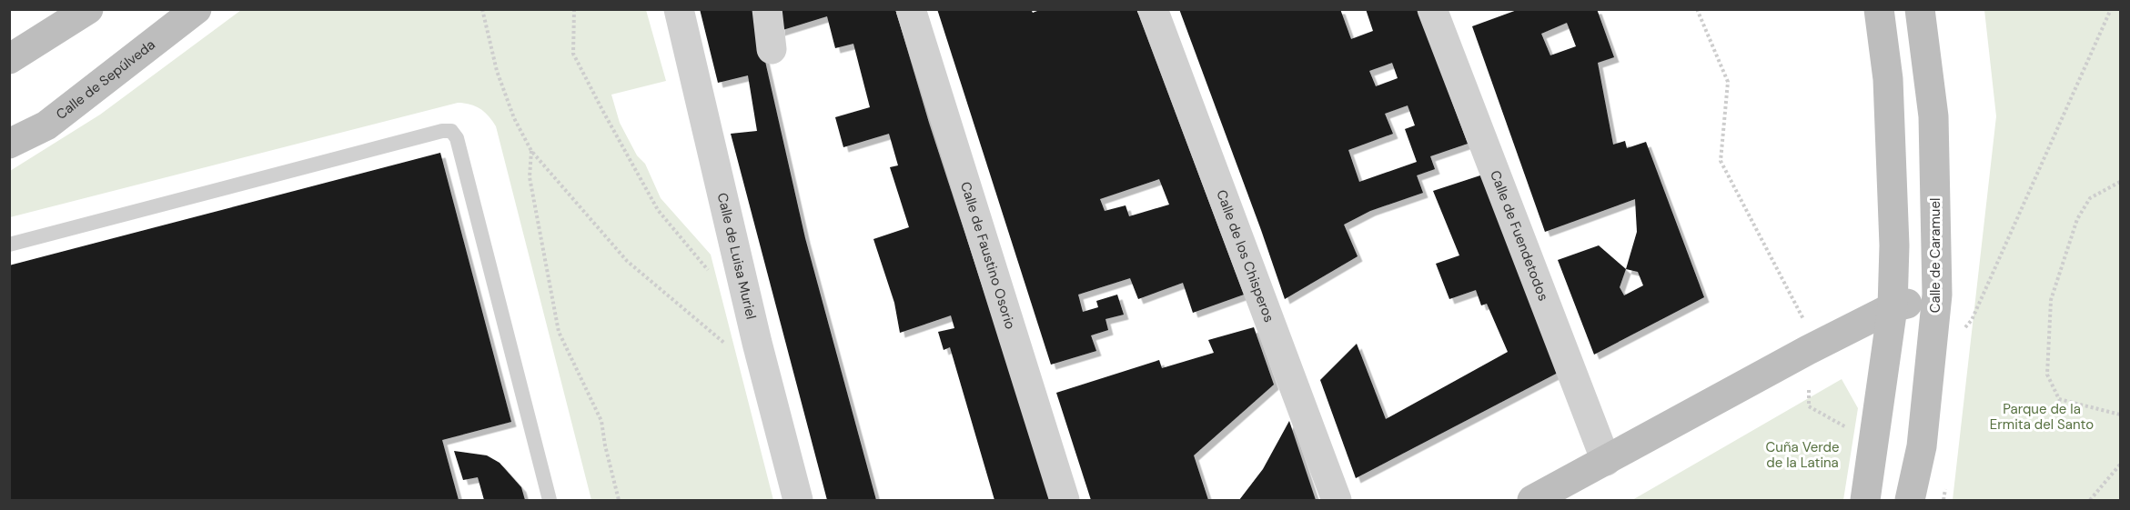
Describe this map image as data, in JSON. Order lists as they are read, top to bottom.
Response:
{
  "streets": {
    "street": [
      "Calle de Sepúlveda",
      "Calle de Fuendetodos",
      "Calle de Faustino Osorio",
      "Calle de los Chisperos",
      "Calle de Luisa Muriel",
      "Calle de Caramuel"
    ]
  },
  "parks": ["Parque de la Ermita del Santo", "Cuña Verde de la Latina"]
}
